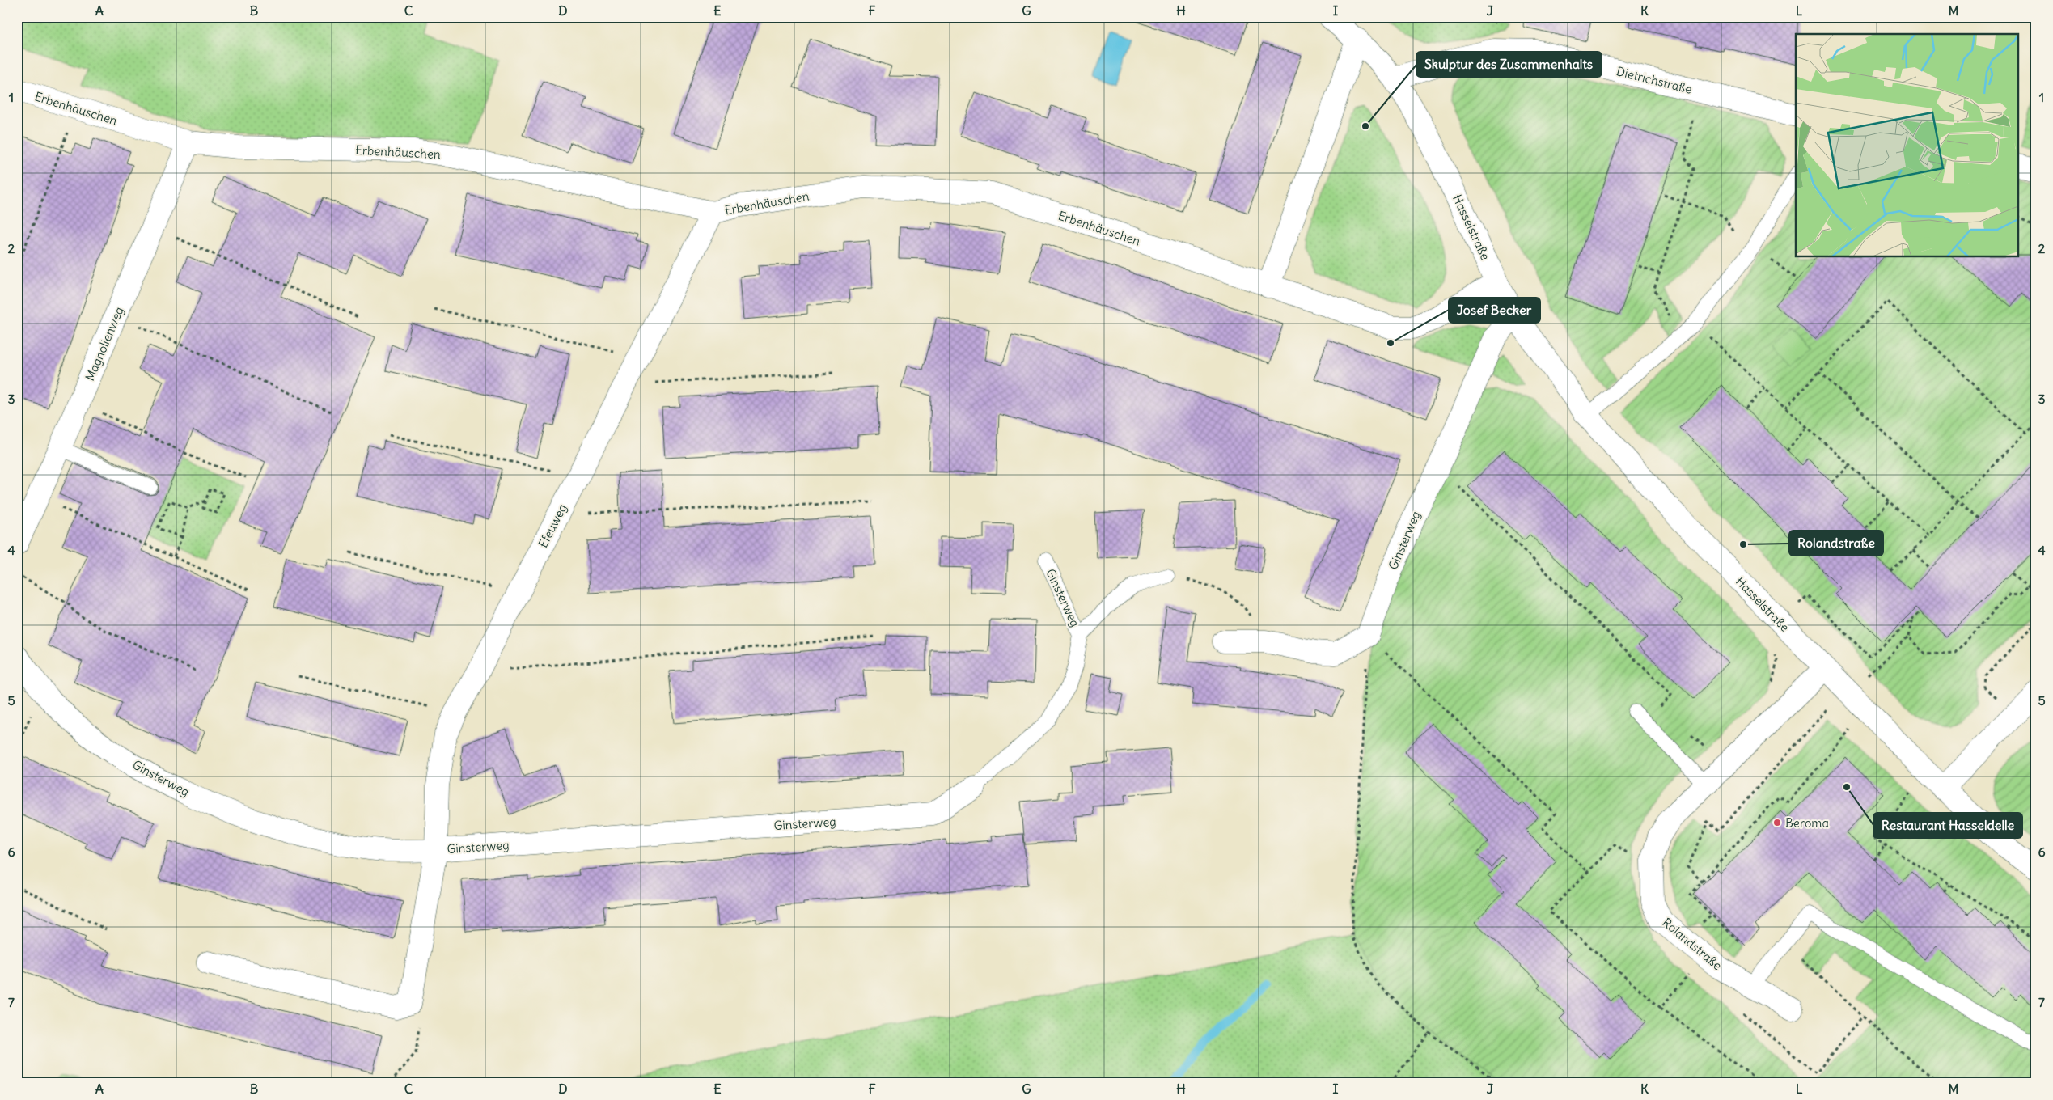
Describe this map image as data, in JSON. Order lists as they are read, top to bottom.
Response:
{
  "streets": {
    "street": [
      "Dietrichstraße",
      "Erbenhäuschen",
      "Hasselstraße",
      "Magnolienweg",
      "Efeuweg",
      "Ginsterweg",
      "Rolandstraße"
    ]
  },
  "crossings": [
    ["Dietrichstraße", "Hasselstraße"],
    ["Erbenhäuschen", "Hasselstraße"],
    ["Erbenhäuschen", "Magnolienweg"],
    ["Erbenhäuschen", "Efeuweg"],
    ["Hasselstraße", "Ginsterweg"],
    ["Hasselstraße", "Rolandstraße"],
    ["Efeuweg", "Ginsterweg"]
  ],
  "places": [
    "Skulptur des Zusammenhalts",
    "Josef Becker",
    "Rolandstraße",
    "Restaurant Hasseldelle",
    "Beroma"
  ],
  "grid": {
    "columns": [
      "A",
      "B",
      "C",
      "D",
      "E",
      "F",
      "G",
      "H",
      "I",
      "J",
      "K",
      "L",
      "M"
    ],
    "rows": [
      "1",
      "2",
      "3",
      "4",
      "5",
      "6",
      "7"
    ]
  }
}
